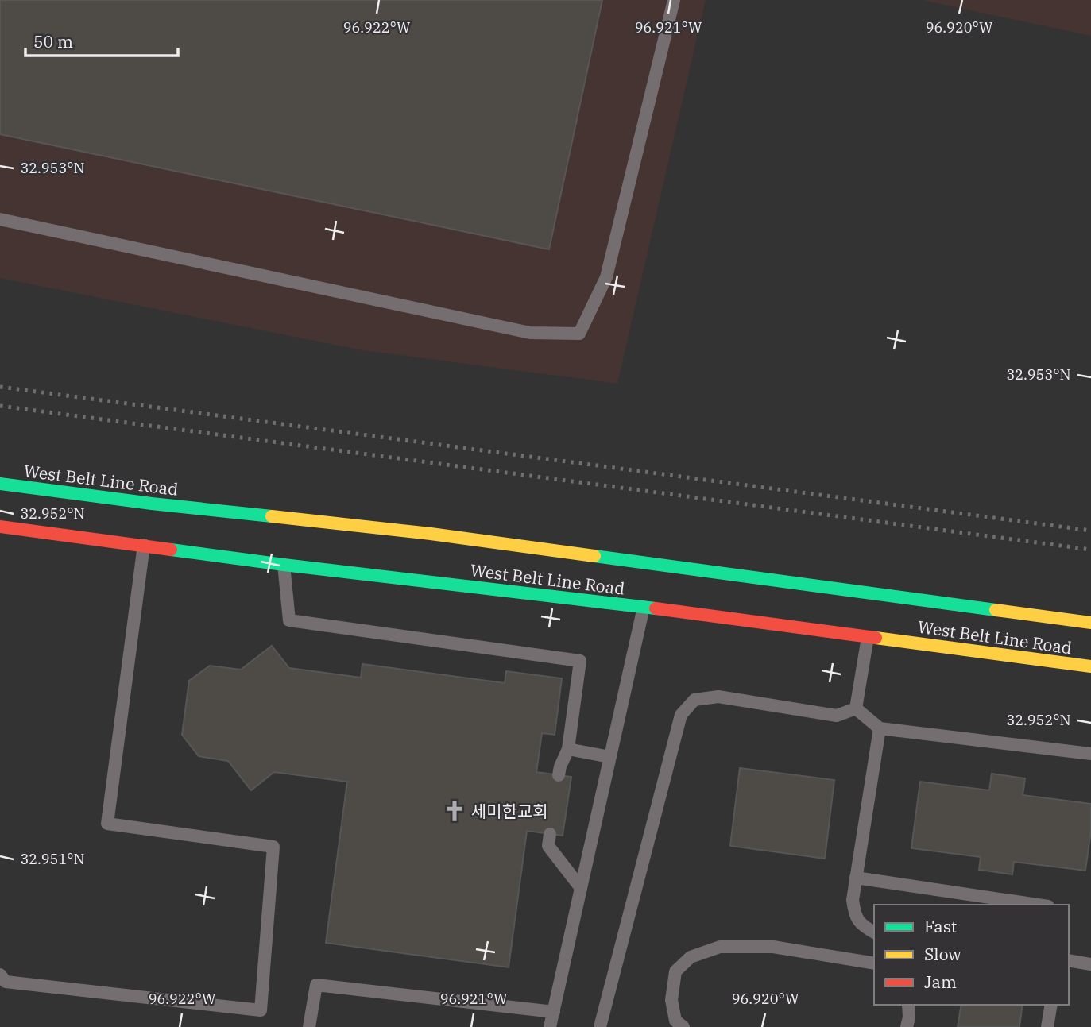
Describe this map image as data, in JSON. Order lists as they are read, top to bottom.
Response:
{
  "streets": {
    "main road": ["West Belt Line Road"]
  },
  "places": {
    "church": ["세미한교회"]
  },
  "legend": ["Fast", "Slow", "Jam"],
  "scale_bar": "50 m",
  "coordinates": [
    "96.922°W",
    "96.921°W",
    "96.920°W",
    "32.953°N",
    "32.952°N",
    "32.951°N"
  ]
}
